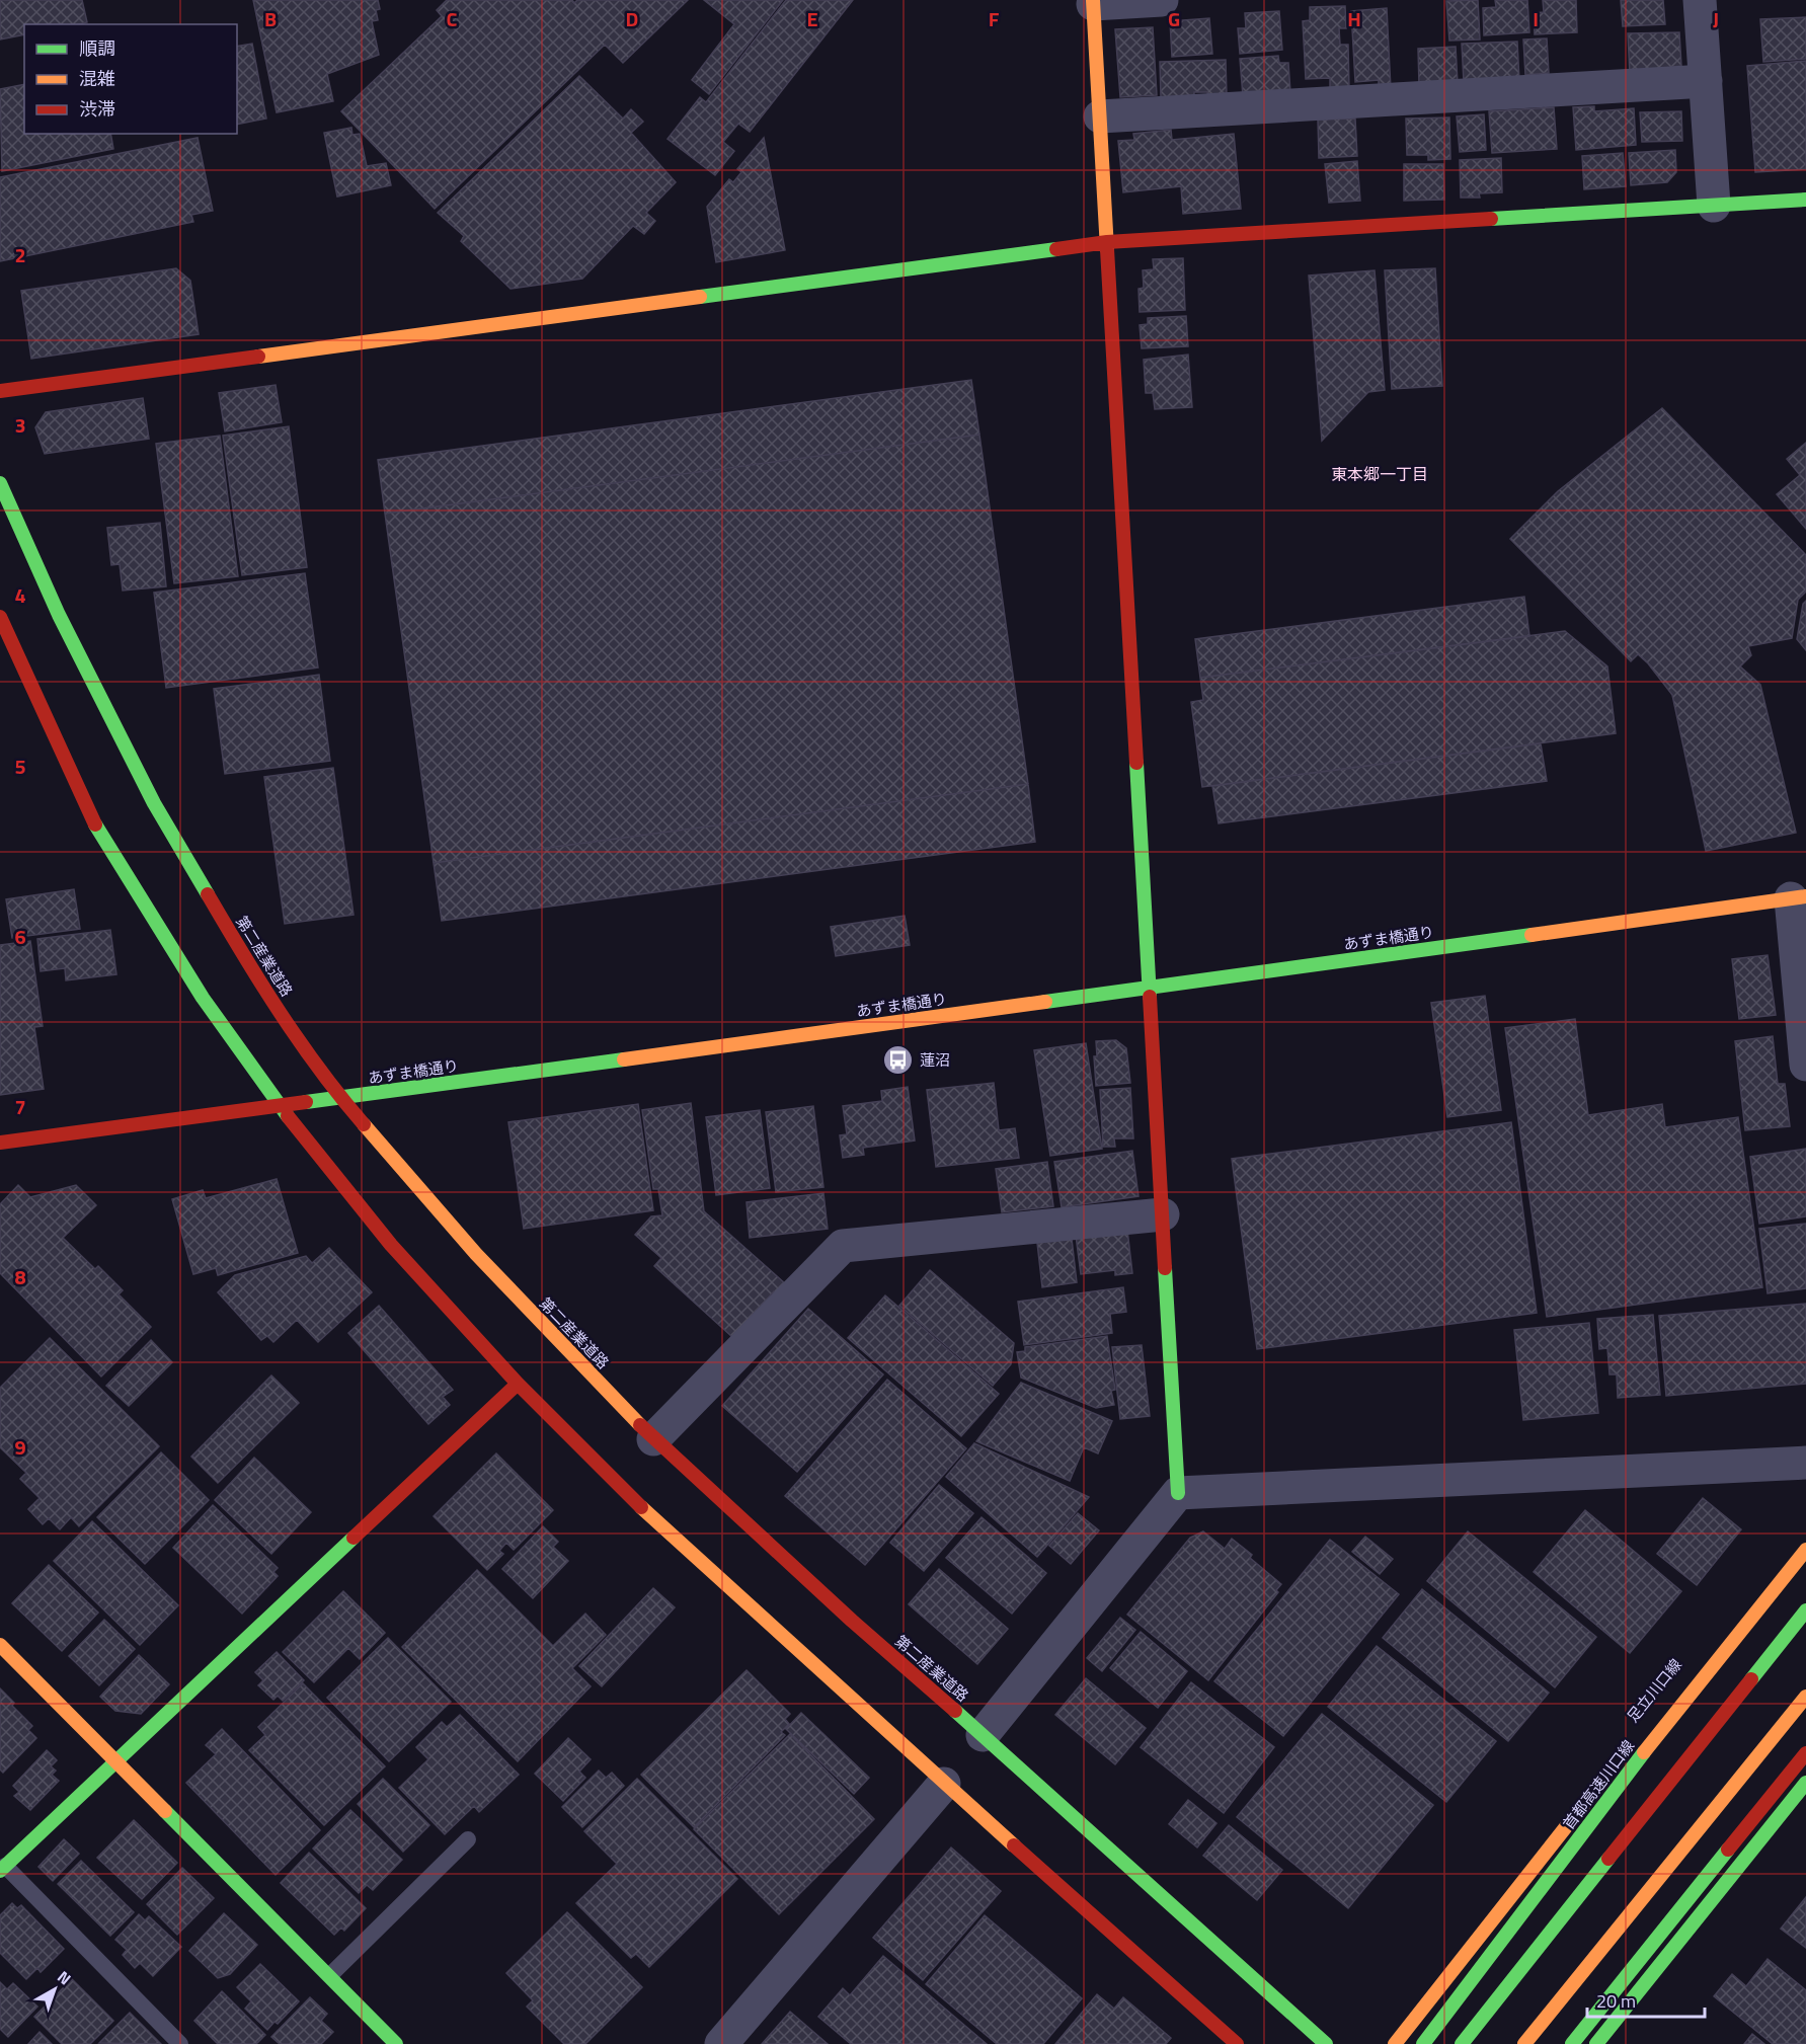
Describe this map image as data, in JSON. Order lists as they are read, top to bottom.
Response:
{
  "streets": {
    "main road": [
      "あずま橋通り",
      "第二産業道路",
      "足立川口線",
      "首都高速川口線"
    ]
  },
  "crossings": [
    ["あずま橋通り", "第二産業道路"]
  ],
  "districts": ["東本郷一丁目"],
  "places": {
    "bus stop": ["蓮沼"]
  },
  "legend": ["順調", "混雑", "渋滞"],
  "scale_bar": "20 m",
  "north": "top right",
  "grid": {
    "columns": [
      "B",
      "C",
      "D",
      "E",
      "F",
      "G",
      "H",
      "I",
      "J"
    ],
    "rows": [
      "2",
      "3",
      "4",
      "5",
      "6",
      "7",
      "8",
      "9"
    ]
  }
}
